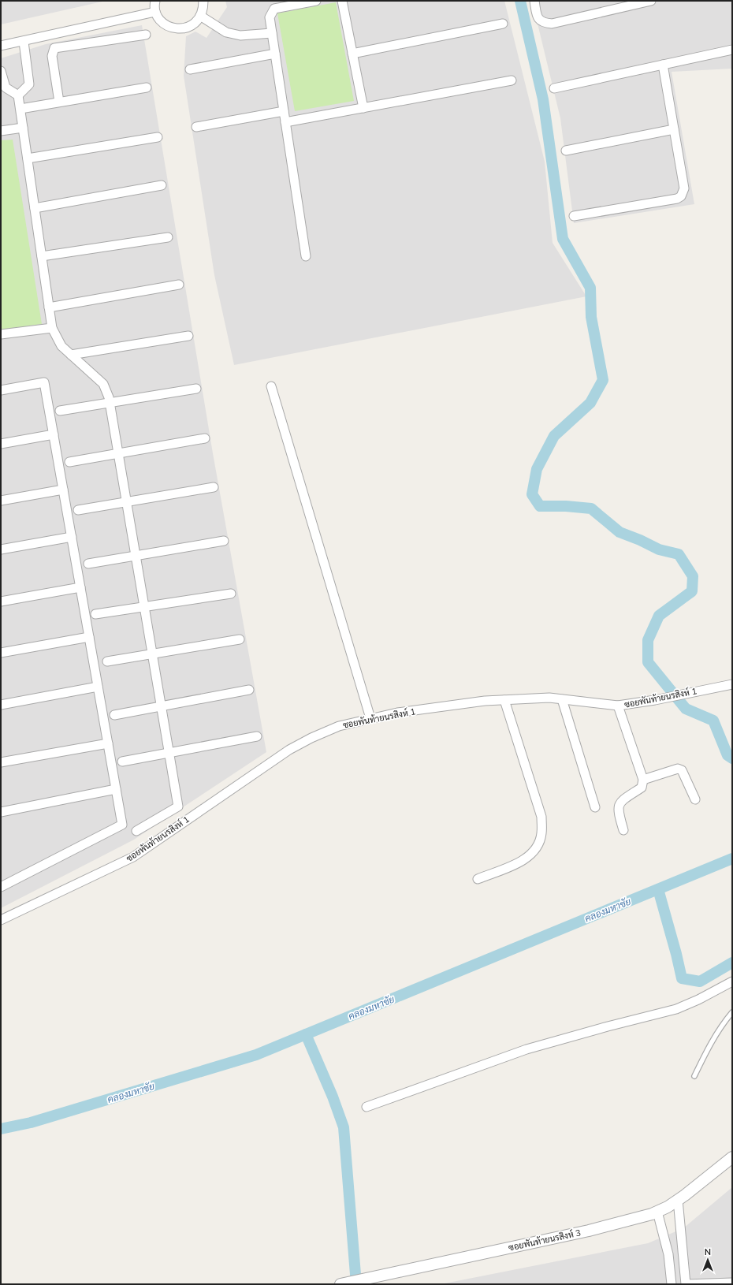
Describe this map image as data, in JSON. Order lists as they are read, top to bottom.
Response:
{
  "streets": {
    "street": ["ซอยพันท้ายนรสิงห์ 1", "ซอยพันท้ายนรสิงห์ 3"]
  },
  "water": ["คลองมหาชัย"],
  "north": "top"
}
